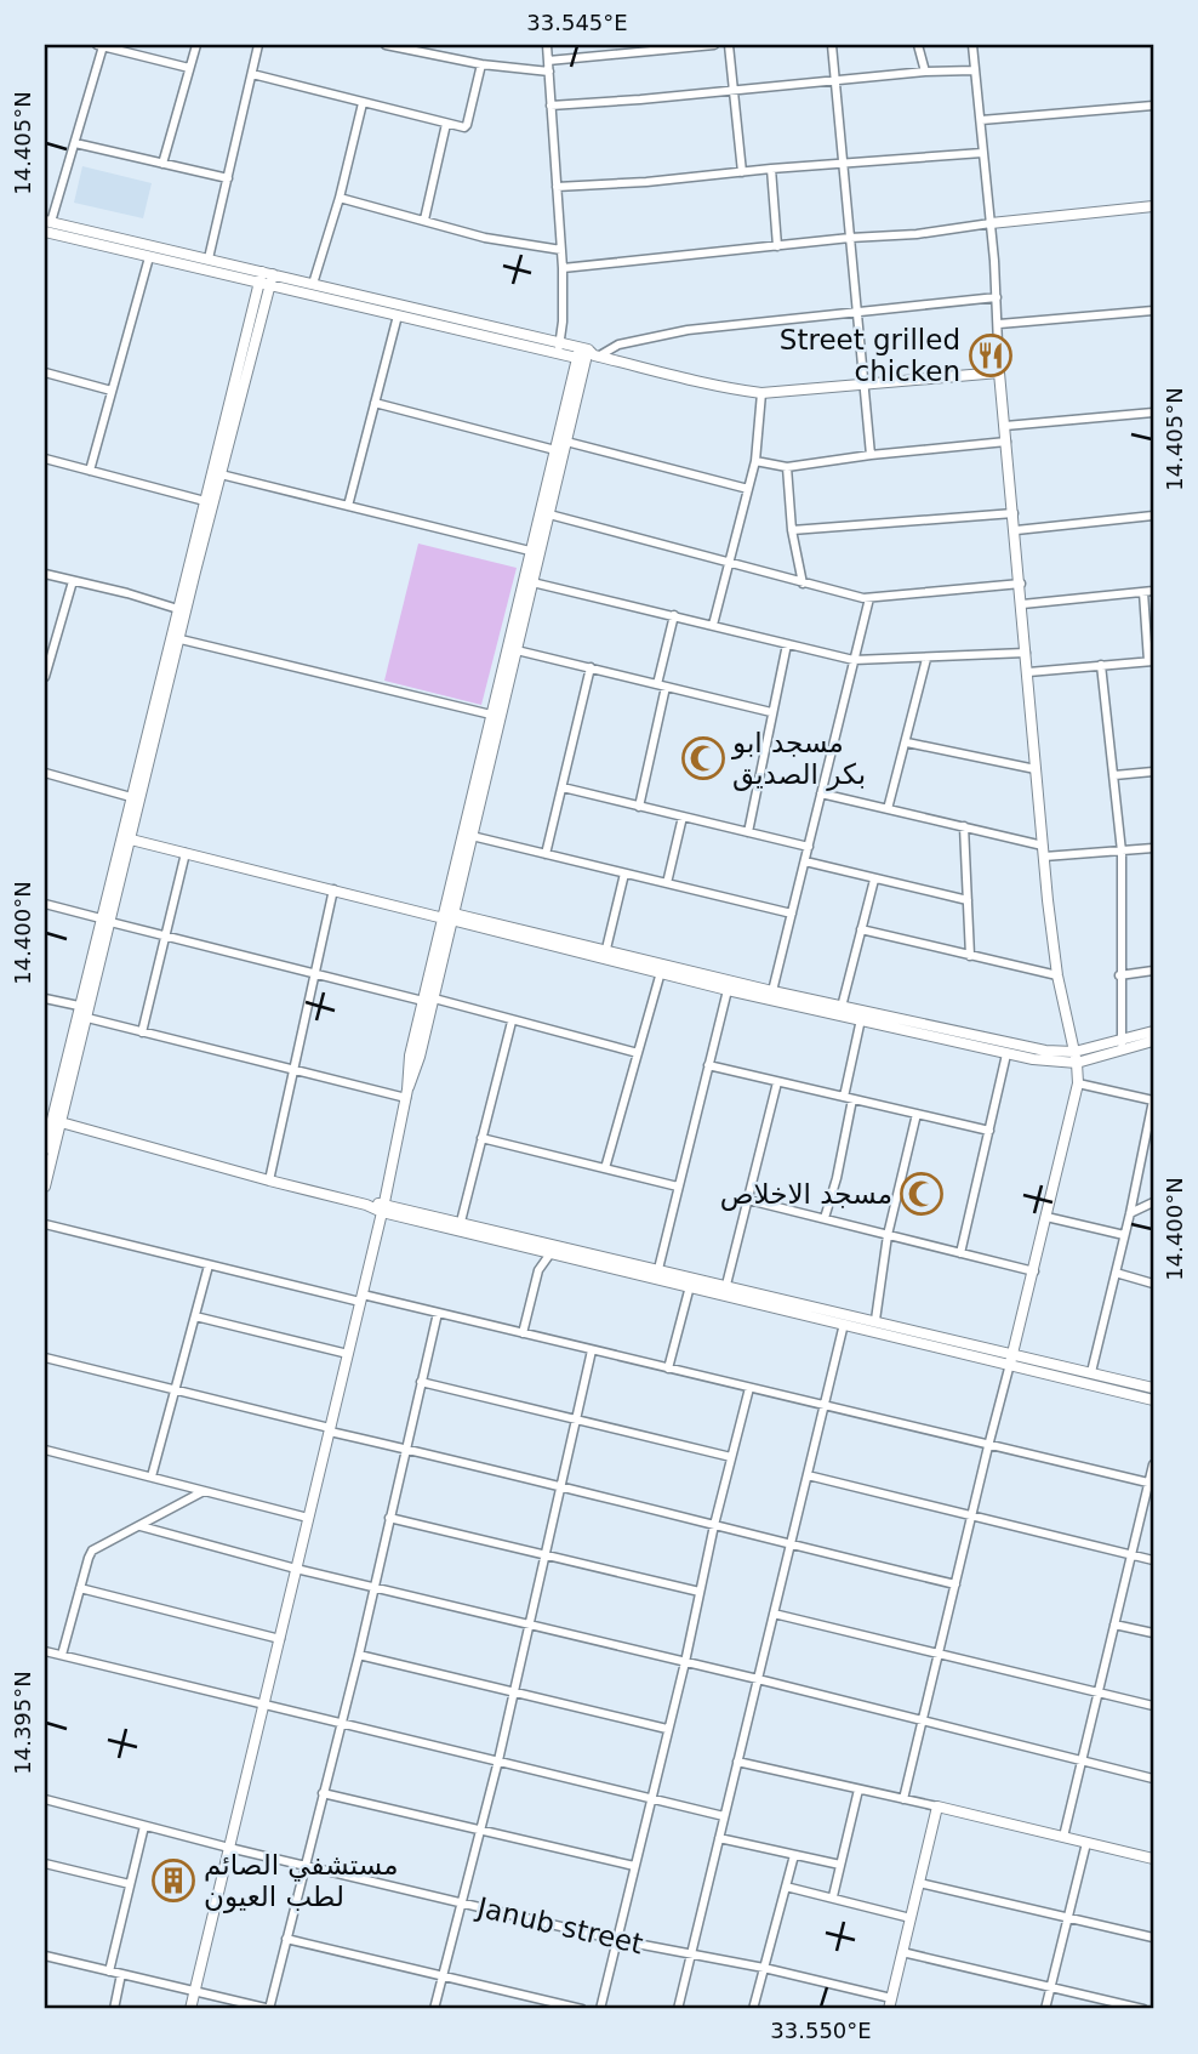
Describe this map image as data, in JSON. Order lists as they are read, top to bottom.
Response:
{
  "streets": {
    "street": ["Janub street"]
  },
  "places": {
    "restaurant": ["Street grilled chicken"],
    "mosque": ["مسجد ابو بكر الصديق", "مسجد الاخلاص"],
    "building": ["مستشفي الصائم لطب العيون"]
  },
  "coordinates": [
    "33.545°E",
    "14.405°N",
    "14.400°N",
    "14.395°N",
    "33.550°E"
  ]
}
